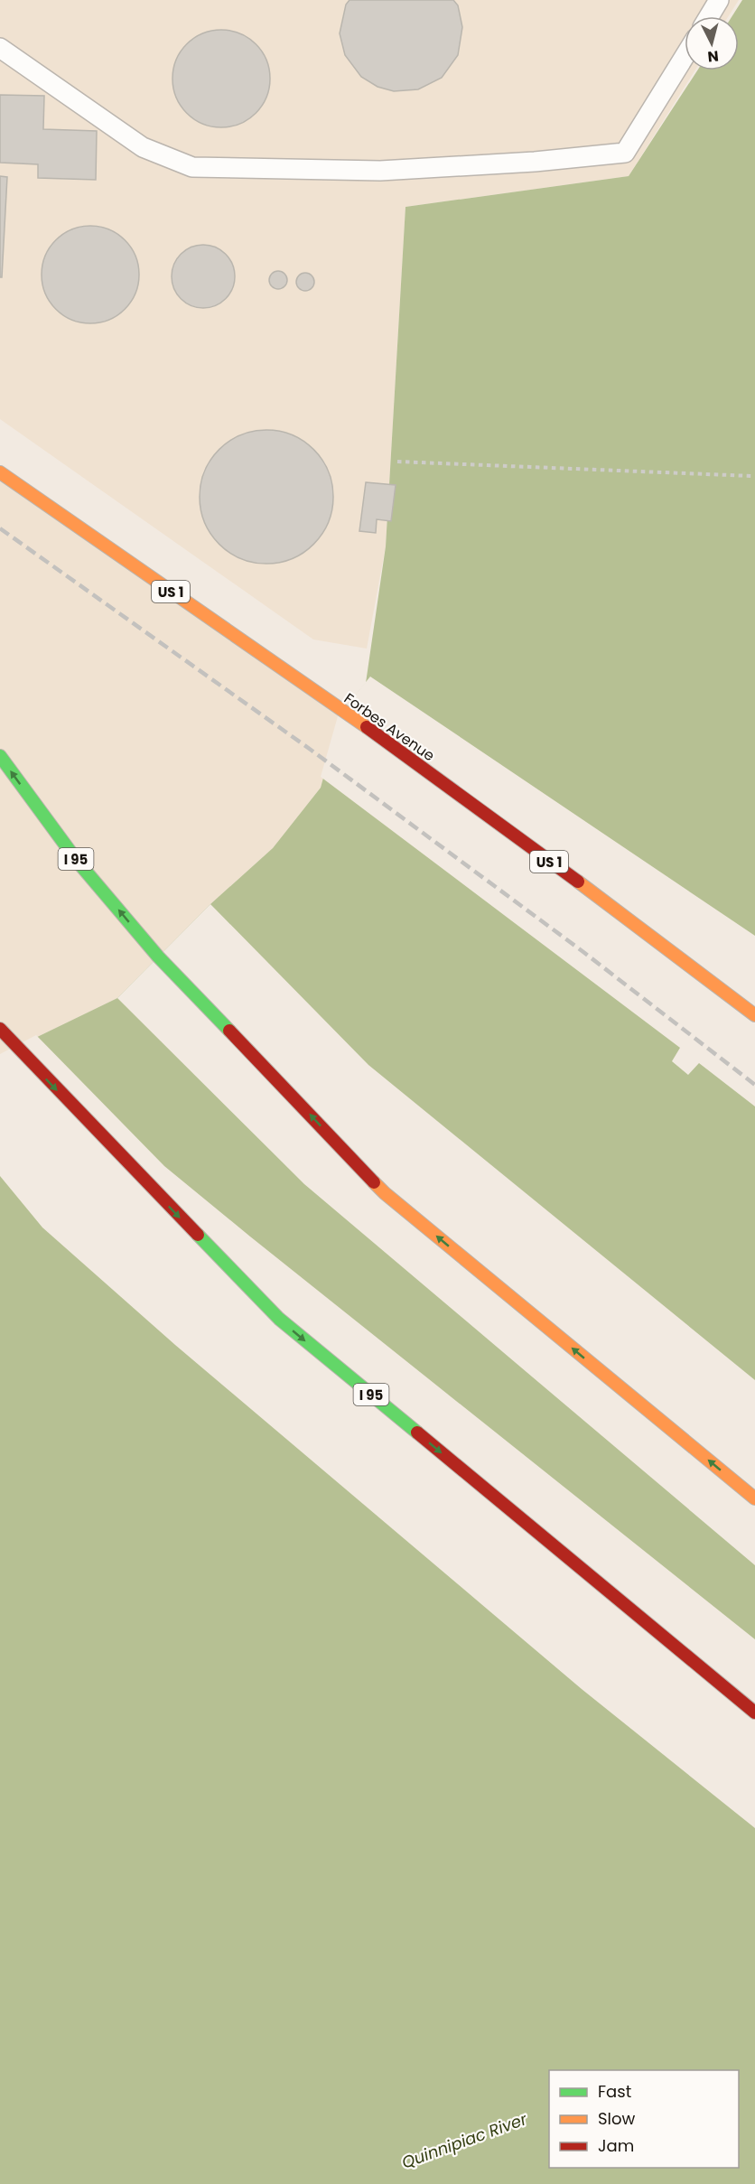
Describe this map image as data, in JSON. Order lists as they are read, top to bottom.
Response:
{
  "streets": {
    "main road": ["US 1", "Forbes Avenue", "I 95"]
  },
  "water": ["Quinnipiac River"],
  "legend": ["Fast", "Slow", "Jam"],
  "north": "bottom"
}
